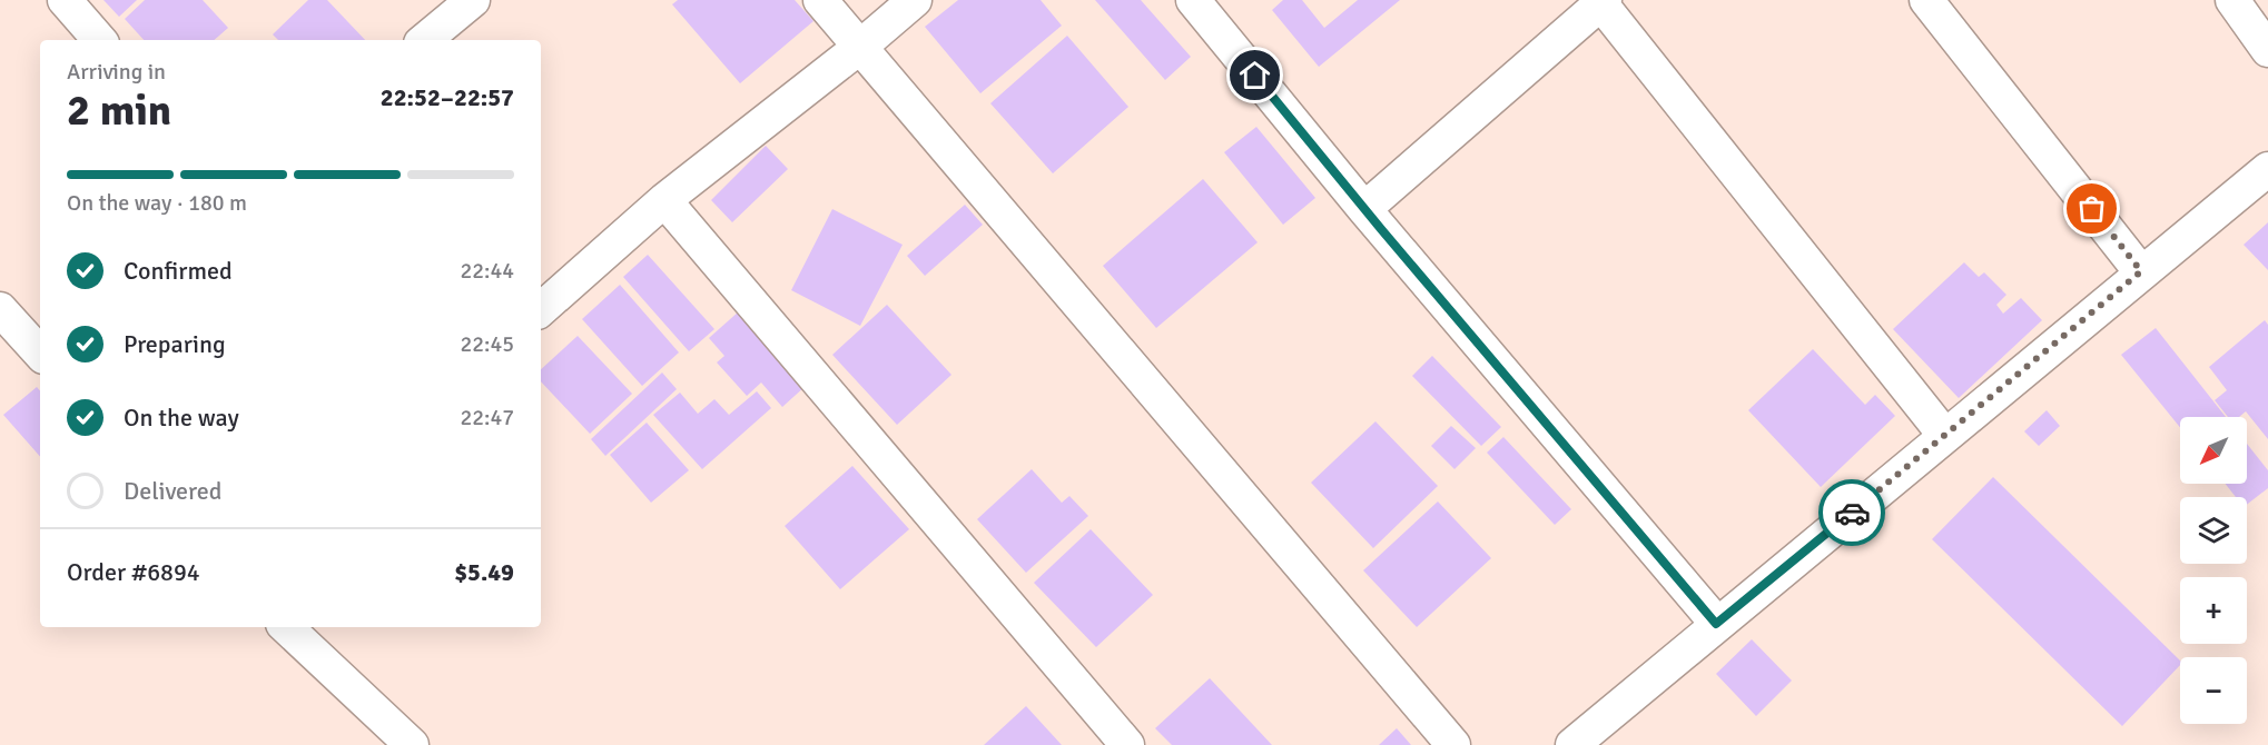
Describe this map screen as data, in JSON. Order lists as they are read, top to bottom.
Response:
{
  "north": "bottom left",
  "page": {
    "heading": ["2 min", "Arriving in", "22:52–22:57"],
    "panel": ["Order #6894", "$5.49"],
    "bar": "On the way · 180 m",
    "list": [
      ["Confirmed", "22:44"],
      ["Preparing", "22:45"],
      ["On the way", "22:47"],
      "Delivered"
    ],
    "map_buttons": ["+", "−"]
  }
}
